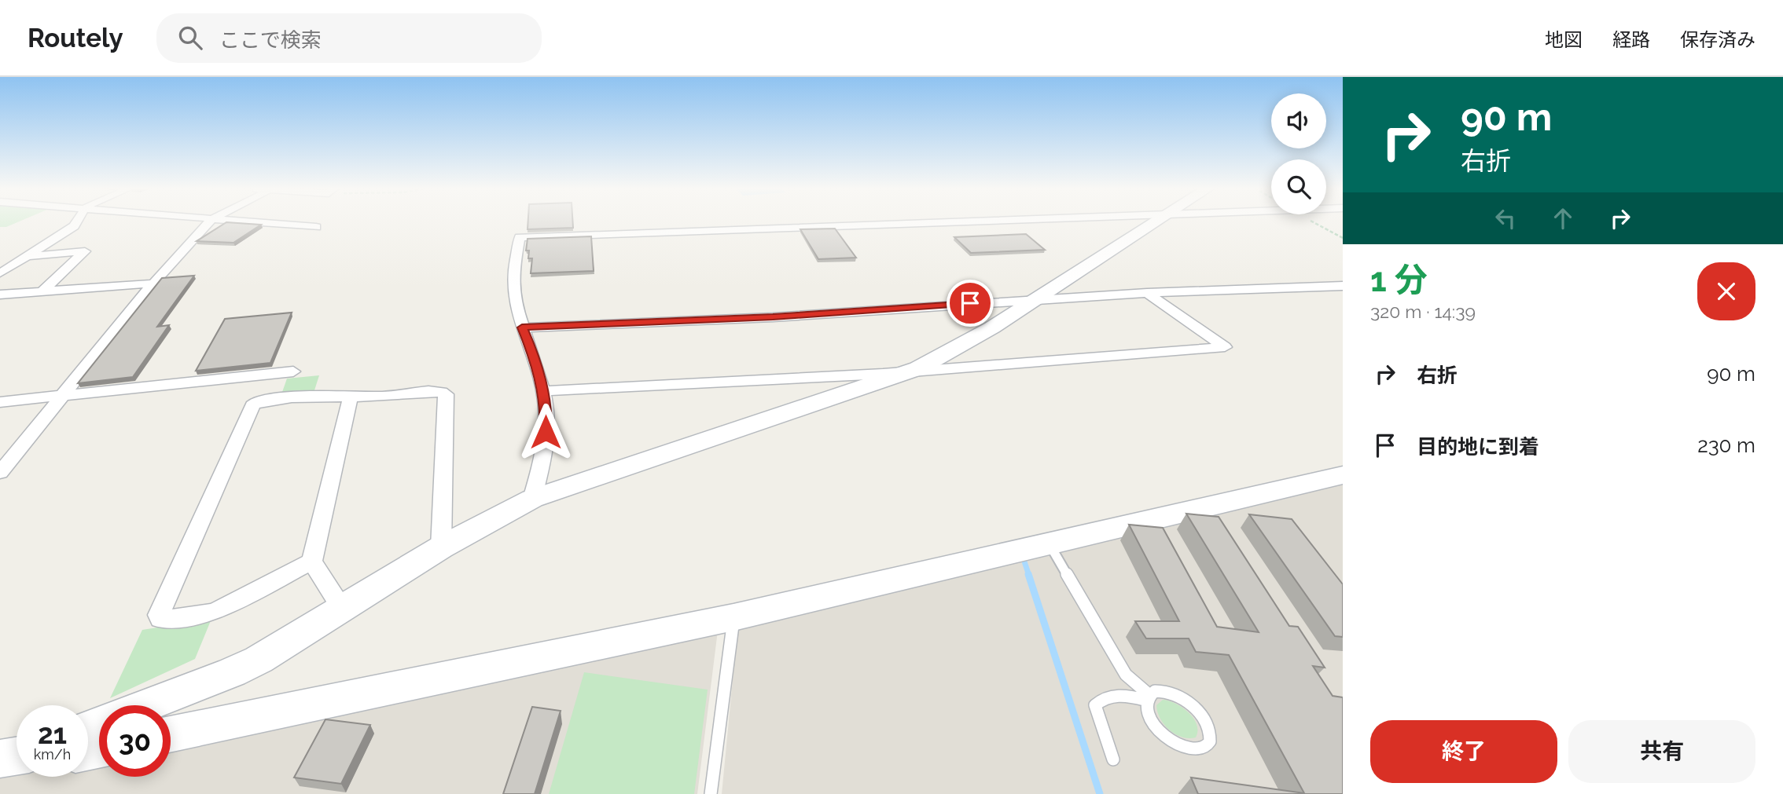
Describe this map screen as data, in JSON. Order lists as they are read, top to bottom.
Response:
{
  "page": {
    "header": "Routely",
    "search": "ここで検索",
    "nav": ["地図", "経路", "保存済み"],
    "turn": ["90 m", "右折"],
    "heading": ["1 分", "320 m · 14:39"],
    "list": [
      {
        "name": "右折",
        "value": "90 m"
      },
      {
        "name": "目的地に到着",
        "value": "230 m"
      }
    ],
    "speed": "21 km/h",
    "limit": "30",
    "buttons": ["終了", "共有"]
  }
}
